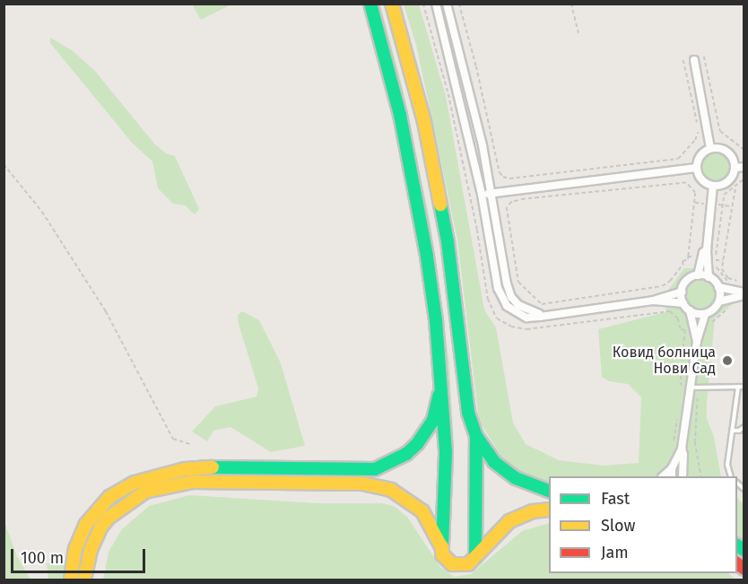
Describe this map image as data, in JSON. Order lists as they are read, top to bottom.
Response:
{
  "places": ["Ковид болница Нови Сад"],
  "legend": ["Fast", "Slow", "Jam"],
  "scale_bar": "100 m"
}
